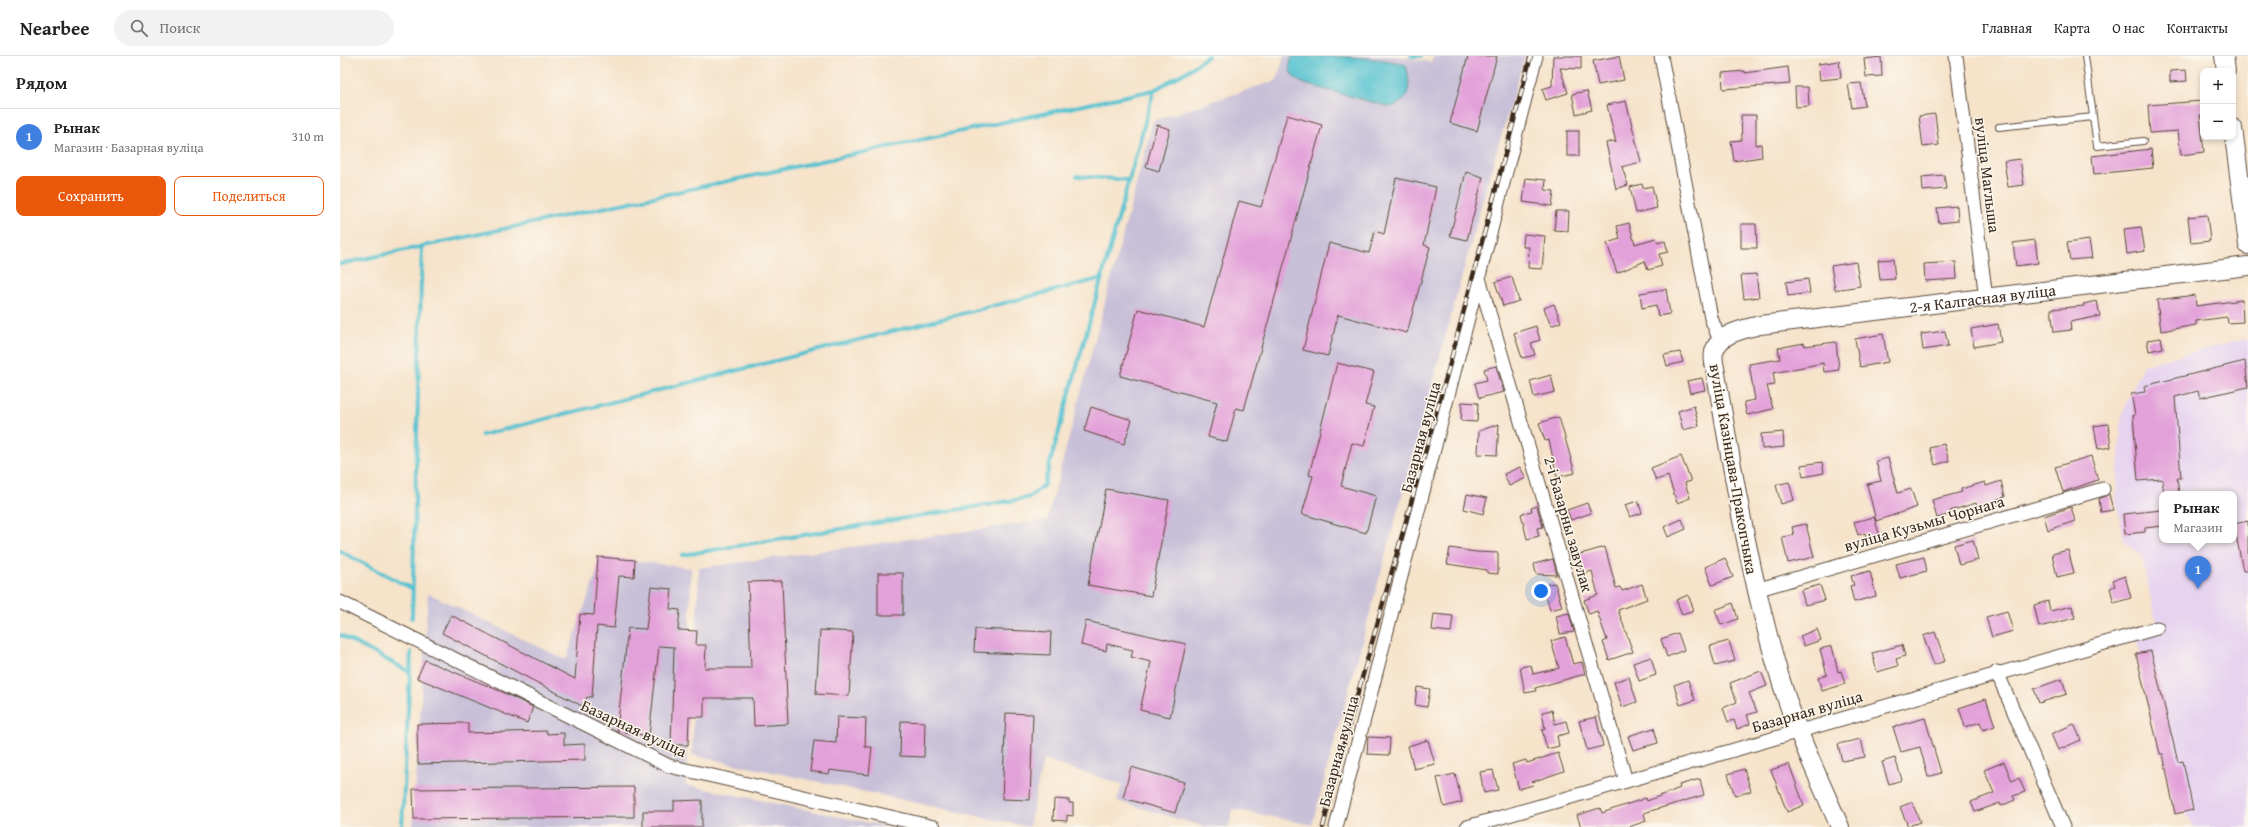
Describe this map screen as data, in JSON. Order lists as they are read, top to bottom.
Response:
{
  "streets": {
    "street": [
      "вуліца Маглыша",
      "2-я Калгасная вуліца",
      "Базарная вуліца",
      "вуліца Казінцава-Пракопчыка",
      "вуліца Кузьмы Чорнага",
      "2-і Базарны завулак"
    ]
  },
  "crossings": [
    ["вуліца Маглыша", "2-я Калгасная вуліца"],
    ["2-я Калгасная вуліца", "вуліца Казінцава-Пракопчыка"],
    ["Базарная вуліца", "вуліца Казінцава-Пракопчыка"],
    ["Базарная вуліца", "2-і Базарны завулак"],
    ["вуліца Казінцава-Пракопчыка", "вуліца Кузьмы Чорнага"]
  ],
  "page": {
    "header": "Nearbee",
    "search": "Поиск",
    "nav": [
      "Главная",
      "Карта",
      "О нас",
      "Контакты"
    ],
    "heading": "Рядом",
    "map_buttons": ["+", "−"],
    "list": [
      {
        "mark": "1",
        "name": "Рынак",
        "note": "Магазин · Базарная вуліца",
        "value": "310 m"
      }
    ],
    "buttons": ["Сохранить", "Поделиться"],
    "popup": ["Рынак", "Магазин"],
    "pins": "1"
  }
}
